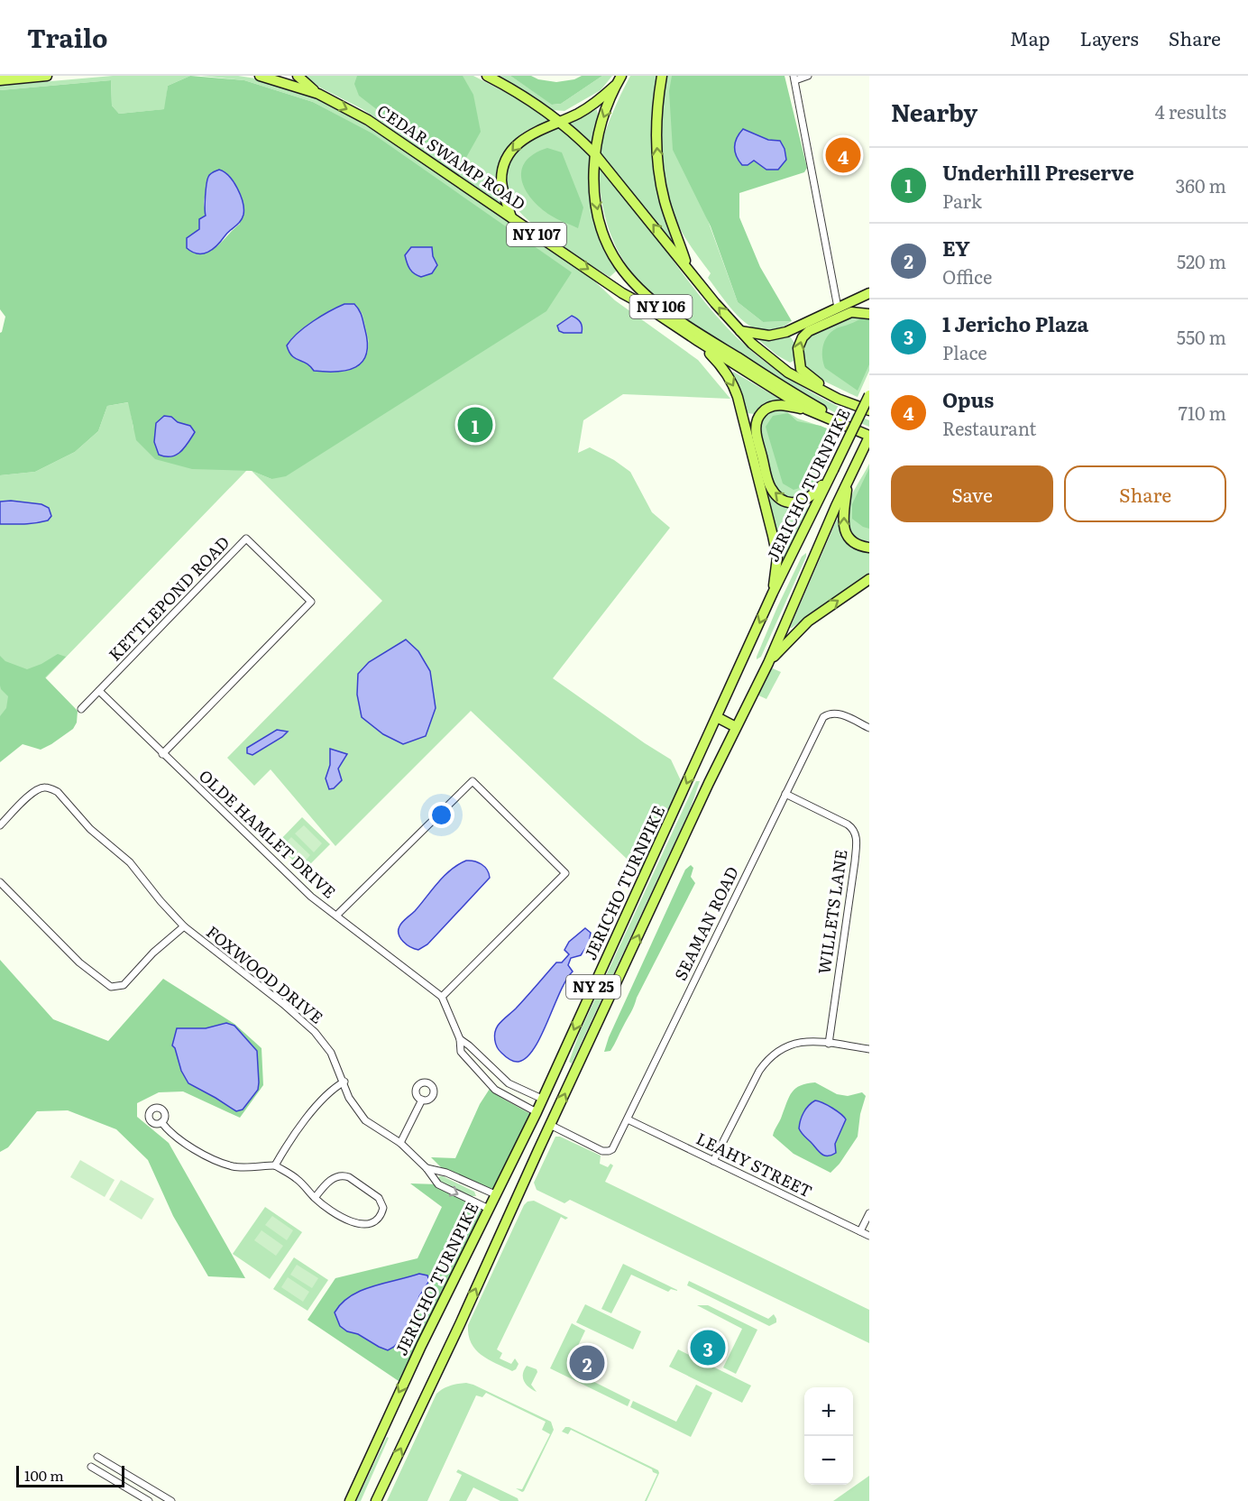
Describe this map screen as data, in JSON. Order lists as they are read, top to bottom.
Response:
{
  "streets": {
    "main road": [
      "CEDAR SWAMP ROAD",
      "NY 107",
      "NY 106",
      "JERICHO TURNPIKE",
      "NY 25"
    ],
    "street": [
      "KETTLEPOND ROAD",
      "OLDE HAMLET DRIVE",
      "WILLETS LANE",
      "SEAMAN ROAD",
      "FOXWOOD DRIVE",
      "LEAHY STREET"
    ]
  },
  "crossings": [
    ["CEDAR SWAMP ROAD", "NY 106"],
    ["CEDAR SWAMP ROAD", "JERICHO TURNPIKE"],
    ["NY 106", "JERICHO TURNPIKE"],
    ["JERICHO TURNPIKE", "OLDE HAMLET DRIVE"],
    ["JERICHO TURNPIKE", "SEAMAN ROAD"],
    ["JERICHO TURNPIKE", "FOXWOOD DRIVE"],
    ["KETTLEPOND ROAD", "OLDE HAMLET DRIVE"],
    ["WILLETS LANE", "SEAMAN ROAD"],
    ["SEAMAN ROAD", "LEAHY STREET"]
  ],
  "scale_bar": "100 m",
  "page": {
    "header": "Trailo",
    "nav": ["Map", "Layers", "Share"],
    "heading": ["Nearby", "4 results"],
    "pins": [
      "4",
      "1",
      "3",
      "2"
    ],
    "list": [
      {
        "mark": "1",
        "name": "Underhill Preserve",
        "note": "Park",
        "value": "360 m"
      },
      {
        "mark": "2",
        "name": "EY",
        "note": "Office",
        "value": "520 m"
      },
      {
        "mark": "3",
        "name": "1 Jericho Plaza",
        "note": "Place",
        "value": "550 m"
      },
      {
        "mark": "4",
        "name": "Opus",
        "note": "Restaurant",
        "value": "710 m"
      }
    ],
    "buttons": ["Save", "Share"],
    "map_buttons": ["+", "−"],
    "scale": "100 m"
  }
}
